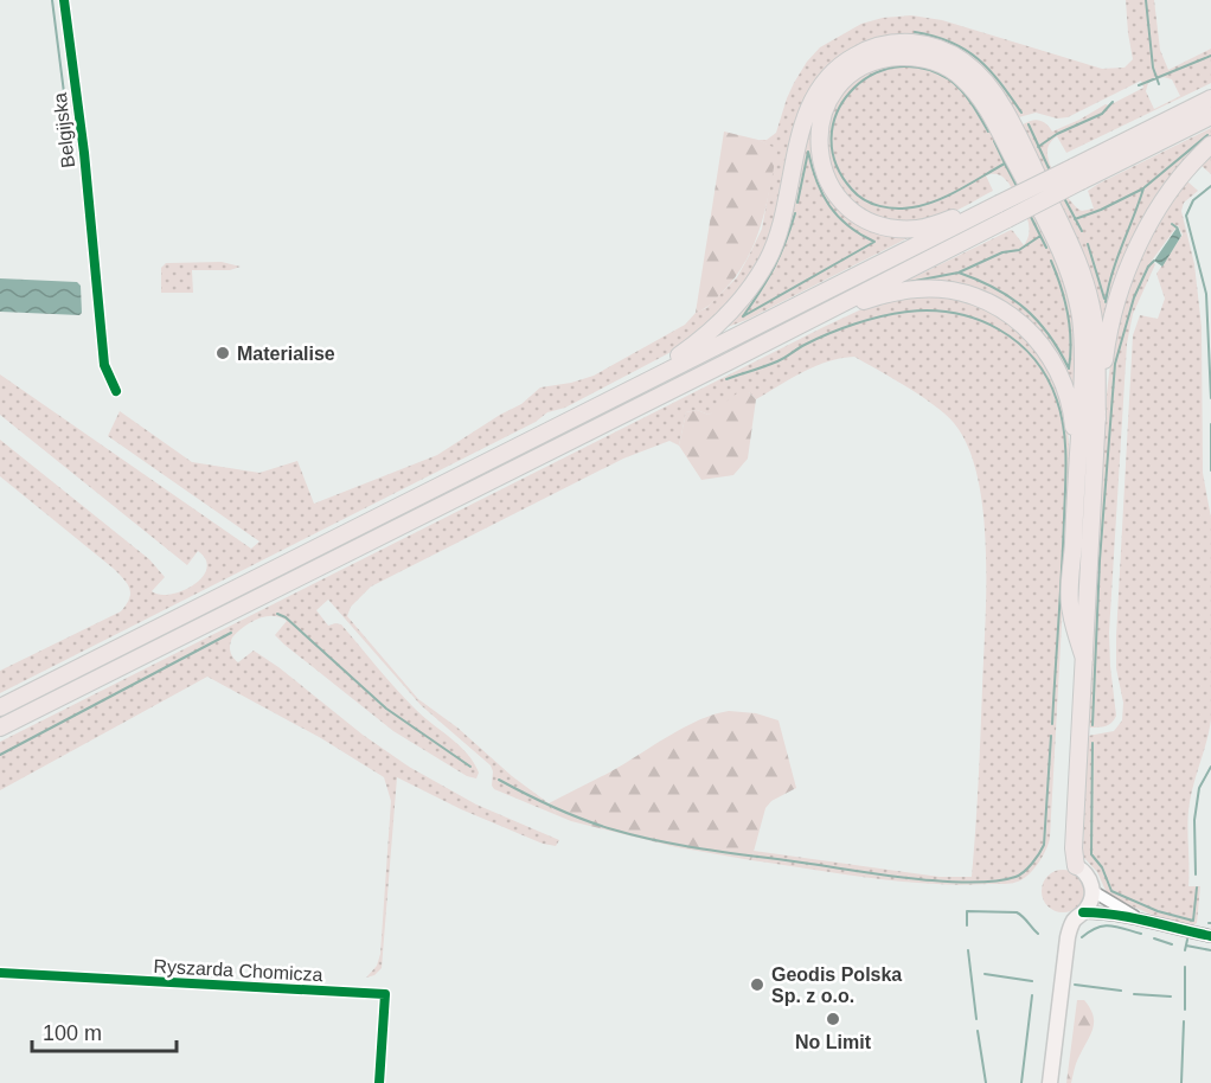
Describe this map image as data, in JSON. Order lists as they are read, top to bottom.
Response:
{
  "streets": {
    "street": ["Belgijska", "Ryszarda Chomicza"]
  },
  "places": ["Materialise", "Geodis Polska Sp. z o.o.", "No Limit"],
  "scale_bar": "100 m"
}
